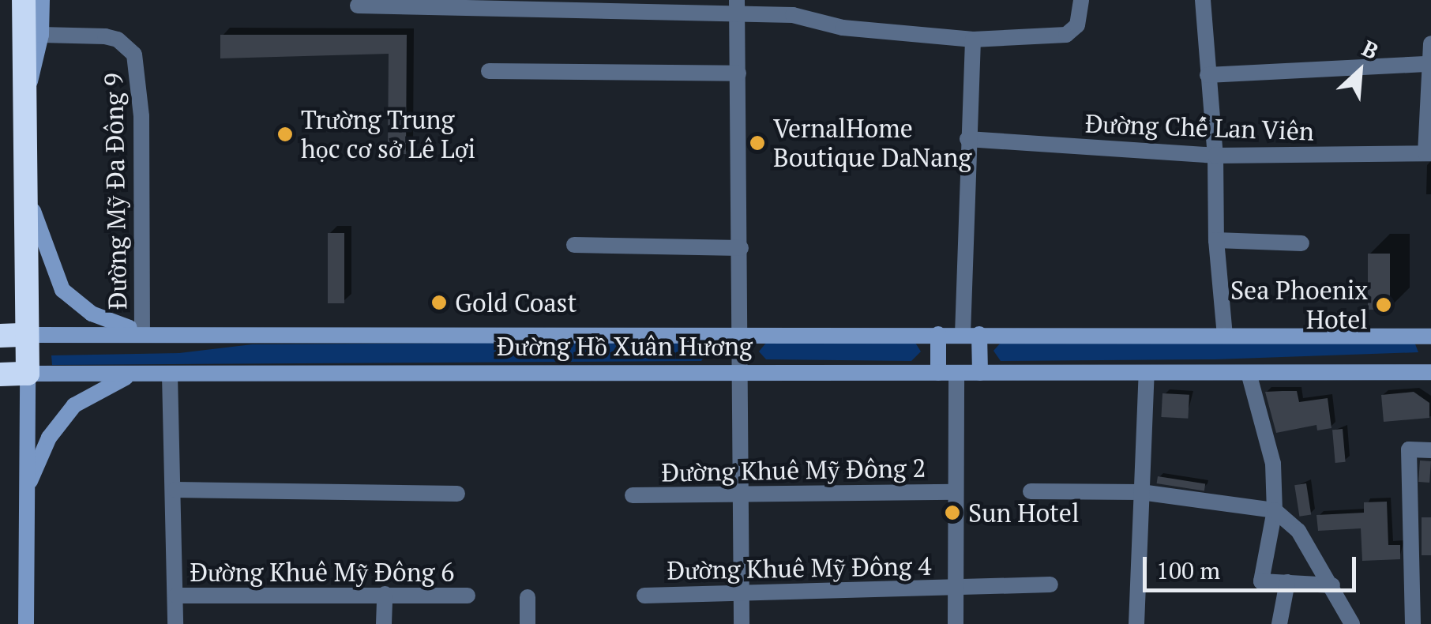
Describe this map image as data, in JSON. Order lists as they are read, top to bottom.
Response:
{
  "streets": {
    "highway": ["Đường Hồ Xuân Hương"],
    "street": [
      "Đường Chế Lan Viên",
      "Đường Mỹ Đa Đông 9",
      "Đường Khuê Mỹ Đông 2",
      "Đường Khuê Mỹ Đông 4",
      "Đường Khuê Mỹ Đông 6"
    ]
  },
  "crossings": [
    ["Đường Mỹ Đa Đông 9", "Đường Hồ Xuân Hương"]
  ],
  "places": [
    "Trường Trung học cơ sở Lê Lợi",
    "VernalHome Boutique DaNang",
    "Gold Coast",
    "Sea Phoenix Hotel",
    "Sun Hotel"
  ],
  "scale_bar": "100 m",
  "north": "top right"
}
